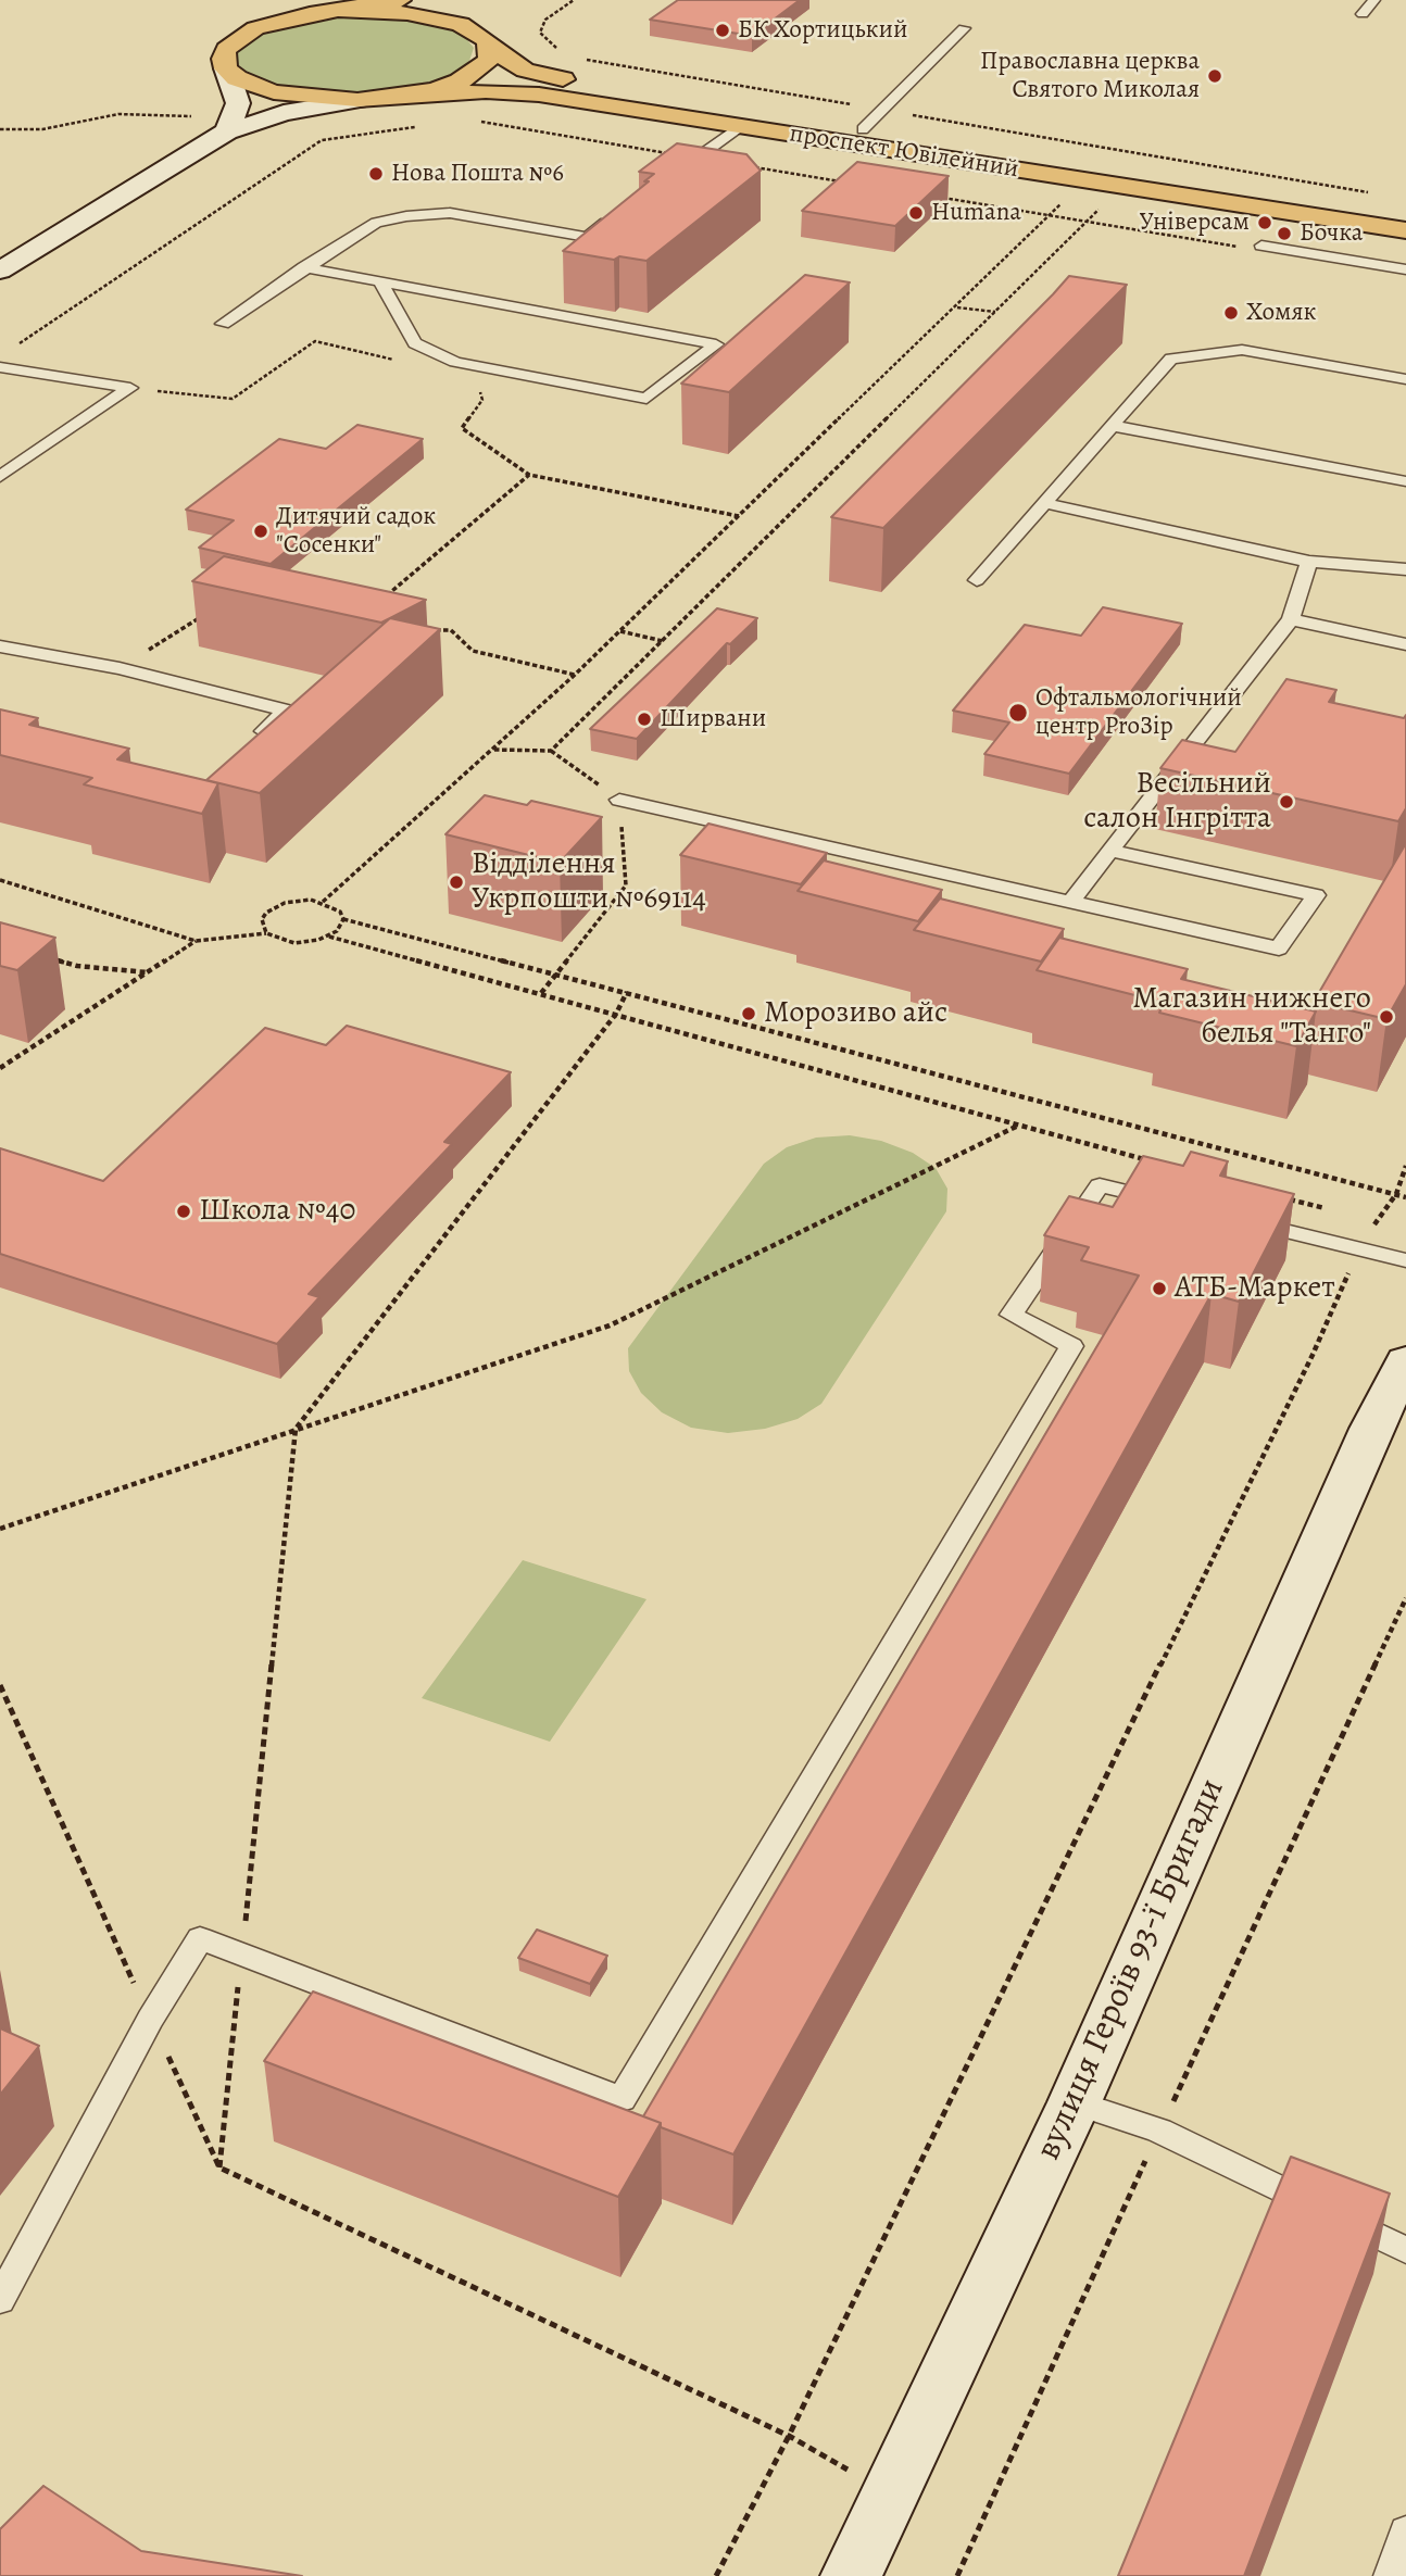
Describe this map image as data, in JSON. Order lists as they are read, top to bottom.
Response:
{
  "streets": {
    "main road": ["проспект Ювілейний"],
    "street": ["вулиця Героїв 93-ї Бригади"]
  },
  "places": [
    "БК Хортицький",
    "Православна церква Святого Миколая",
    "Нова Пошта №6",
    "Humana",
    "Універсам",
    "Бочка",
    "Хомяк",
    "Дитячий садок \"Сосенки\"",
    "Офтальмологічний центр ProЗір",
    "Ширвани",
    "Весільний салон Інгрітта",
    "Відділення Укрпошти №69114",
    "Морозиво айс",
    "Магазин нижнего белья \"Танго\"",
    "Школа №40",
    "АТБ-Маркет"
  ]
}
